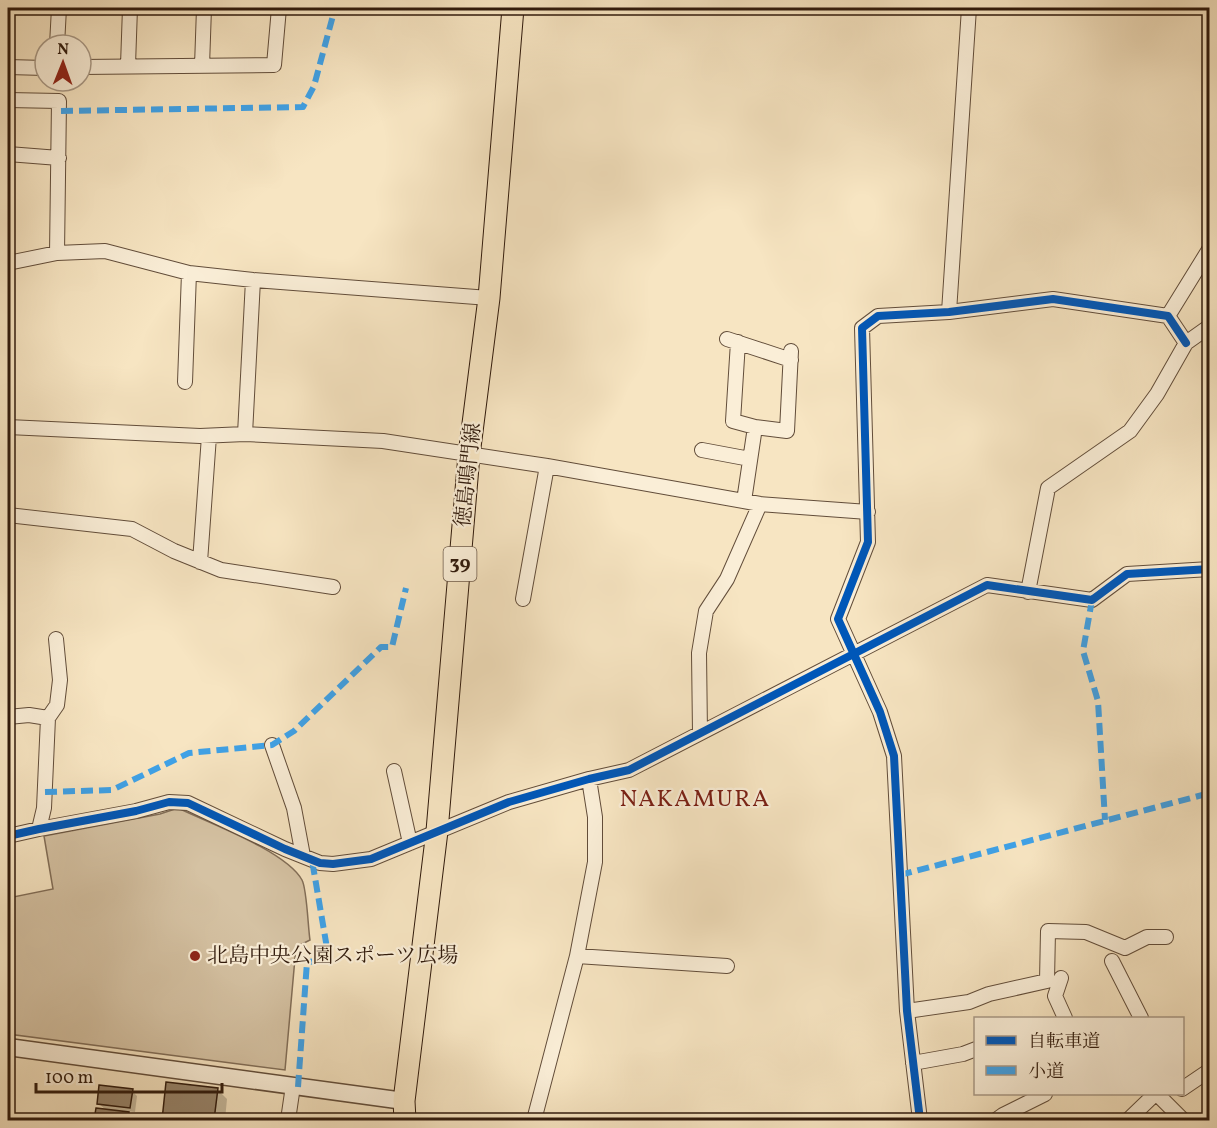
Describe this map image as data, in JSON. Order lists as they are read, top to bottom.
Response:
{
  "streets": {
    "main road": ["徳島鳴門線", "39"]
  },
  "districts": ["NAKAMURA"],
  "places": ["北島中央公園スポーツ広場"],
  "legend": ["自転車道", "小道"],
  "scale_bar": "100 m",
  "north": "top"
}
